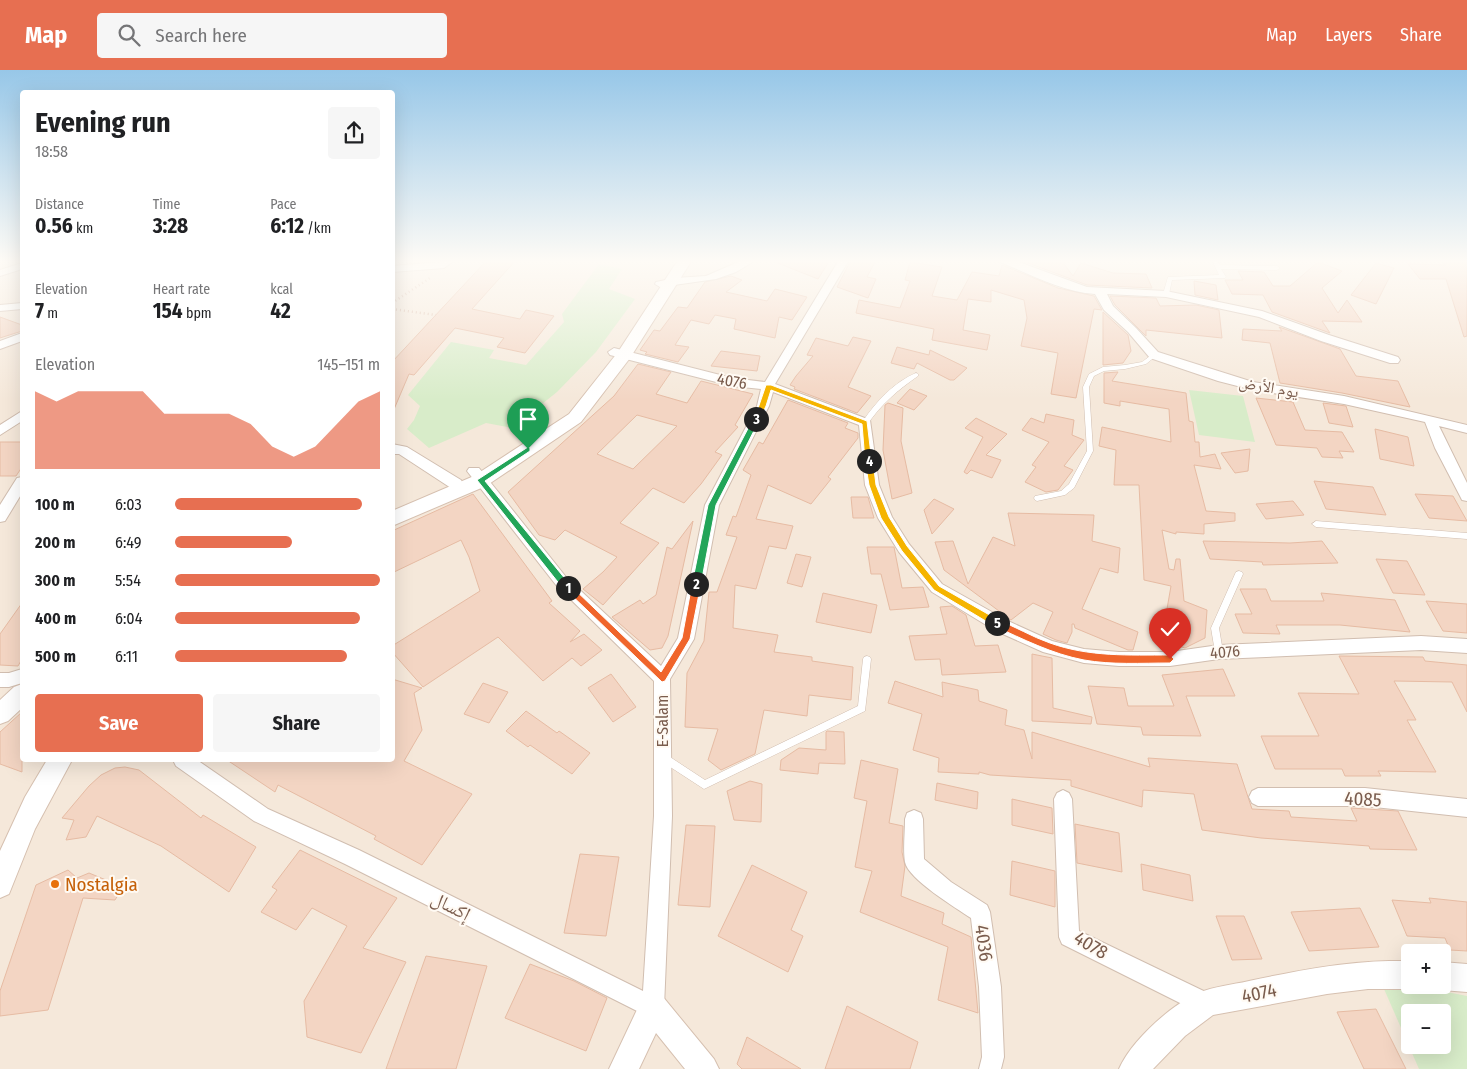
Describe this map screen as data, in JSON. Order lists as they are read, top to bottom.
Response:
{
  "streets": {
    "street": [
      "4076",
      "يوم الأرض",
      "E-Salam",
      "4085",
      "إكسال",
      "4036",
      "4078",
      "4074"
    ]
  },
  "crossings": [
    ["4076", "E-Salam"],
    ["E-Salam", "إكسال"],
    ["4078", "4074"]
  ],
  "places": ["Nostalgia"],
  "page": {
    "header": "Map",
    "search": "Search here",
    "nav": ["Map", "Layers", "Share"],
    "heading": ["Evening run", "18:58"],
    "stats": [
      ["Distance", "0.56 km"],
      ["Time", "3:28"],
      ["Pace", "6:12 /km"],
      ["Elevation", "7 m"],
      ["Heart rate", "154 bpm"],
      ["kcal", "42"]
    ],
    "chart": ["Elevation", "145–151 m"],
    "pins": [
      "3",
      "4",
      "2",
      "1",
      "5"
    ],
    "list": [
      {
        "name": "100 m",
        "note": "6:03"
      },
      {
        "name": "200 m",
        "note": "6:49"
      },
      {
        "name": "300 m",
        "note": "5:54"
      },
      {
        "name": "400 m",
        "note": "6:04"
      },
      {
        "name": "500 m",
        "note": "6:11"
      }
    ],
    "buttons": ["Save", "Share"],
    "map_buttons": ["+", "−"]
  }
}
